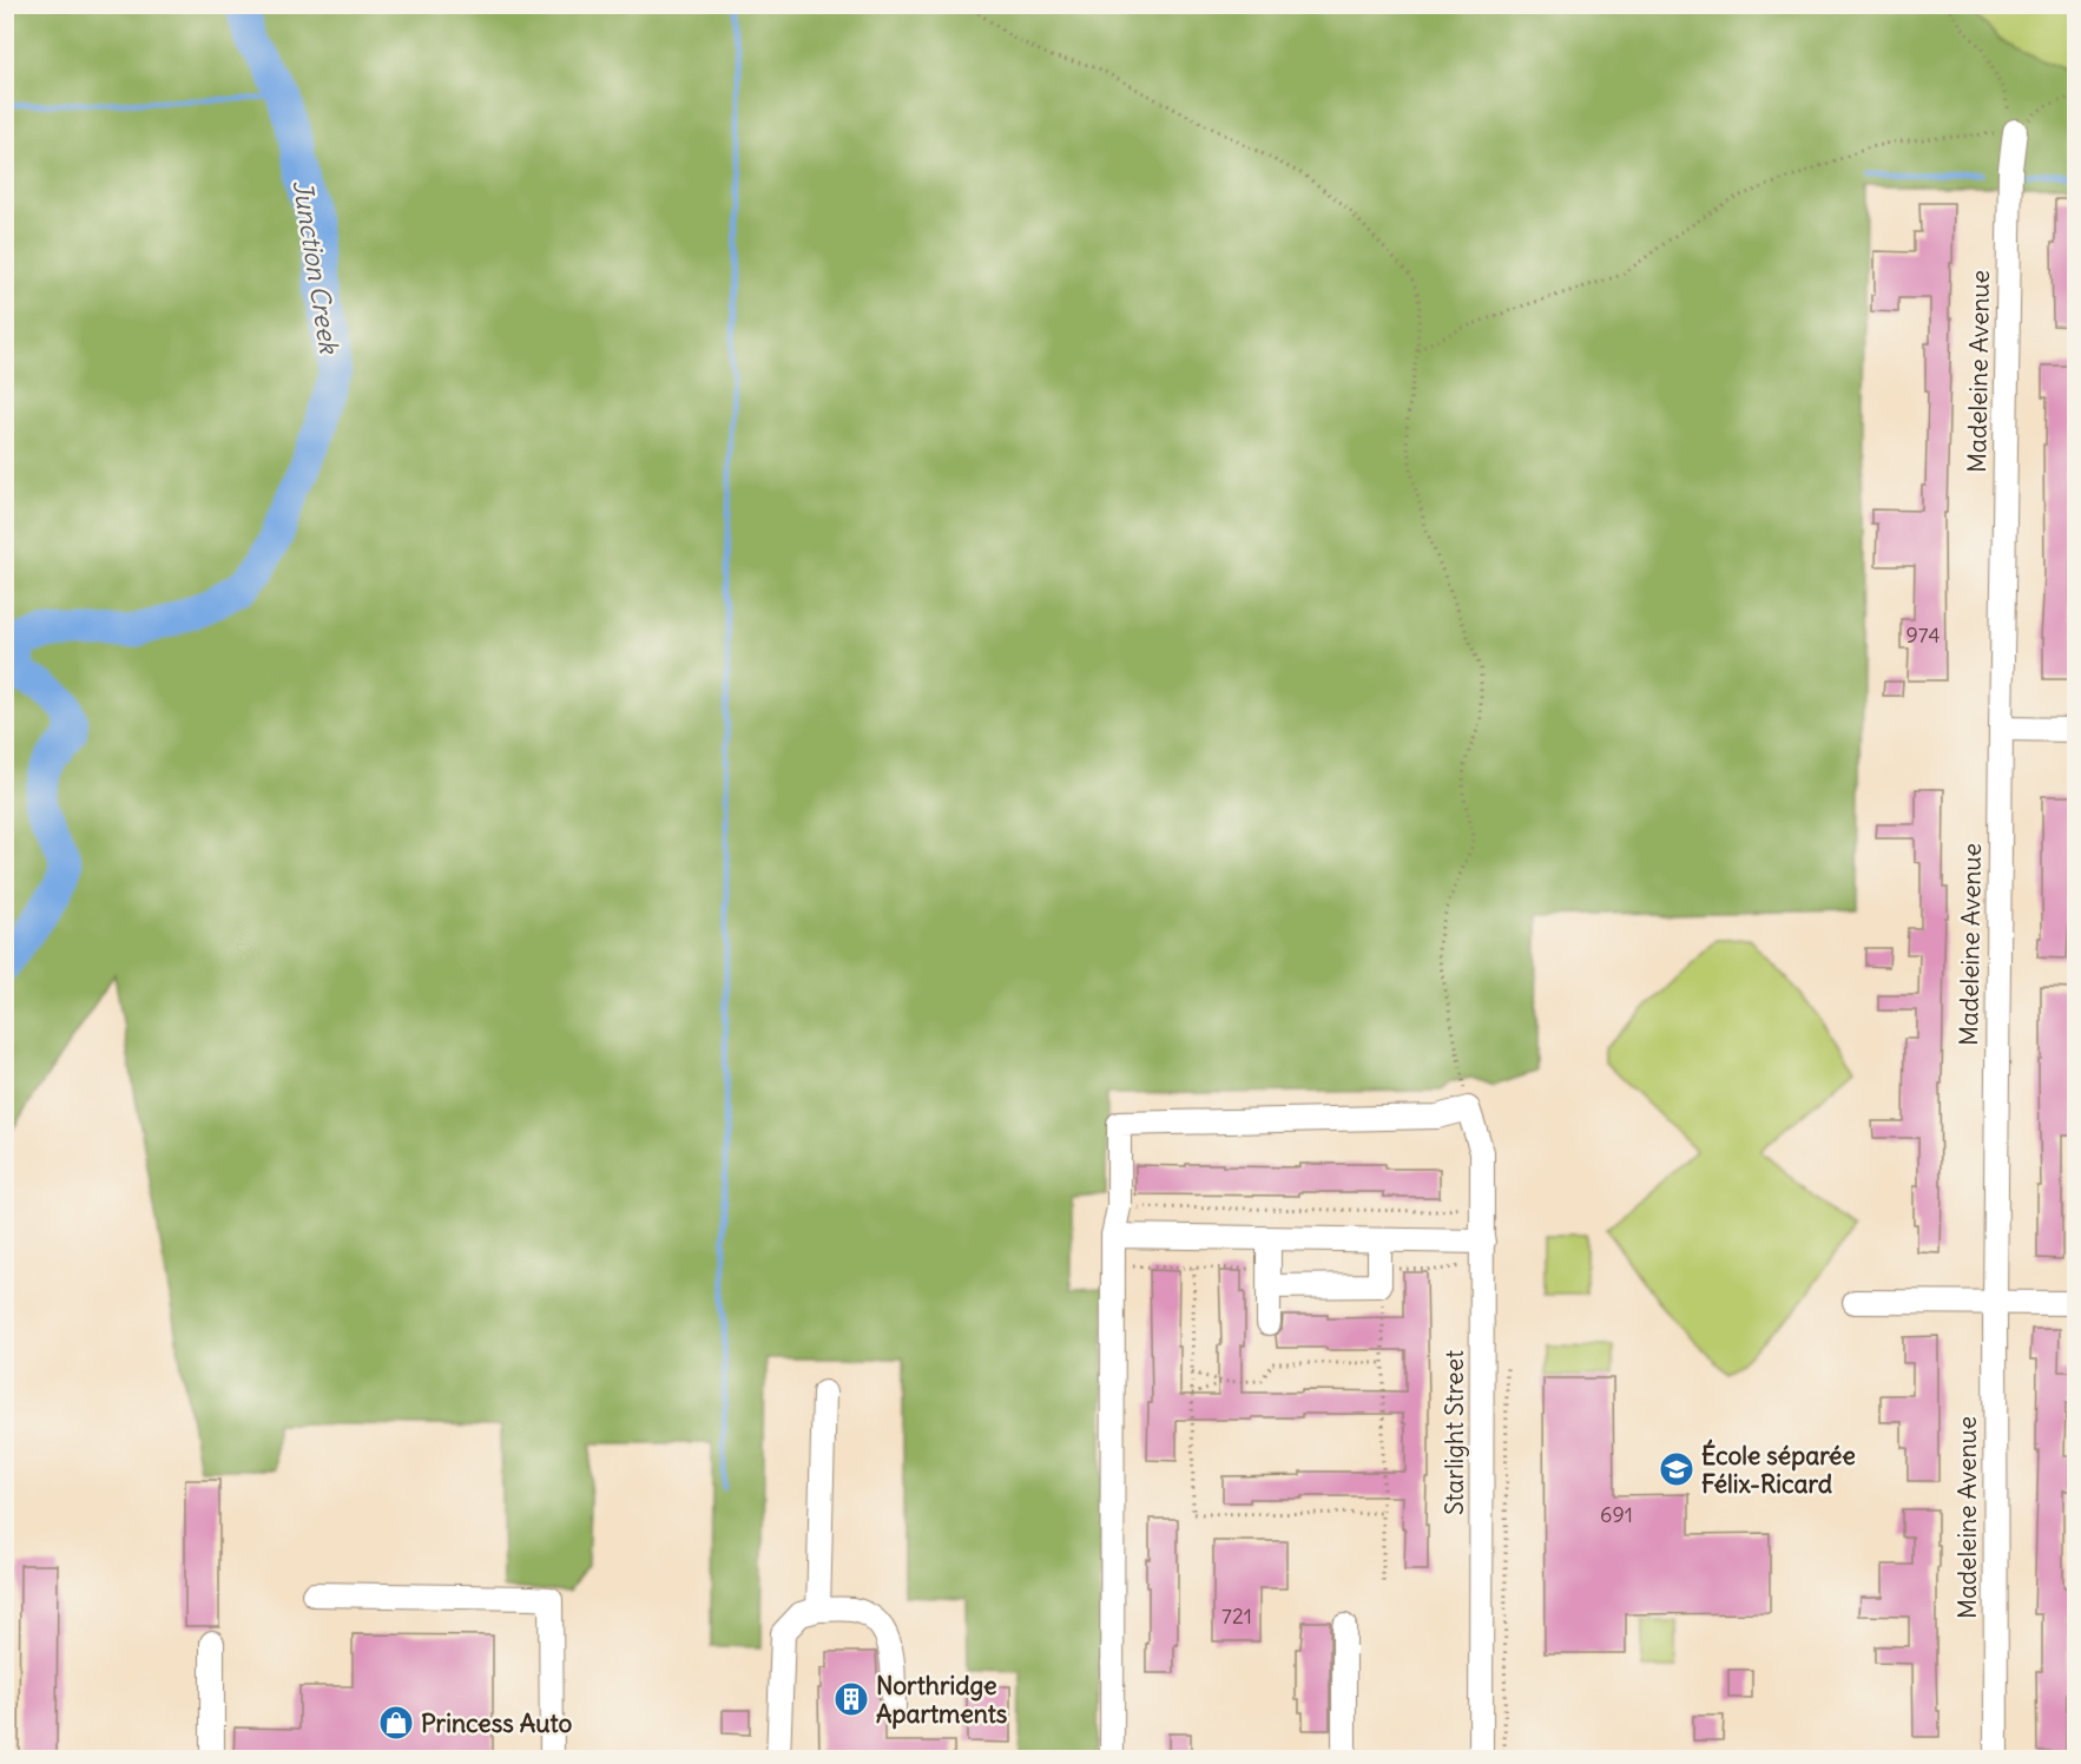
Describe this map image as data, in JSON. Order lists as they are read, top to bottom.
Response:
{
  "streets": {
    "street": ["Madeleine Avenue", "Starlight Street"]
  },
  "water": ["Junction Creek"],
  "places": {
    "school or university": ["École séparée Félix-Ricard"],
    "building": ["Northridge Apartments"],
    "shop": ["Princess Auto"]
  },
  "house_numbers": ["974", "691", "721"]
}
